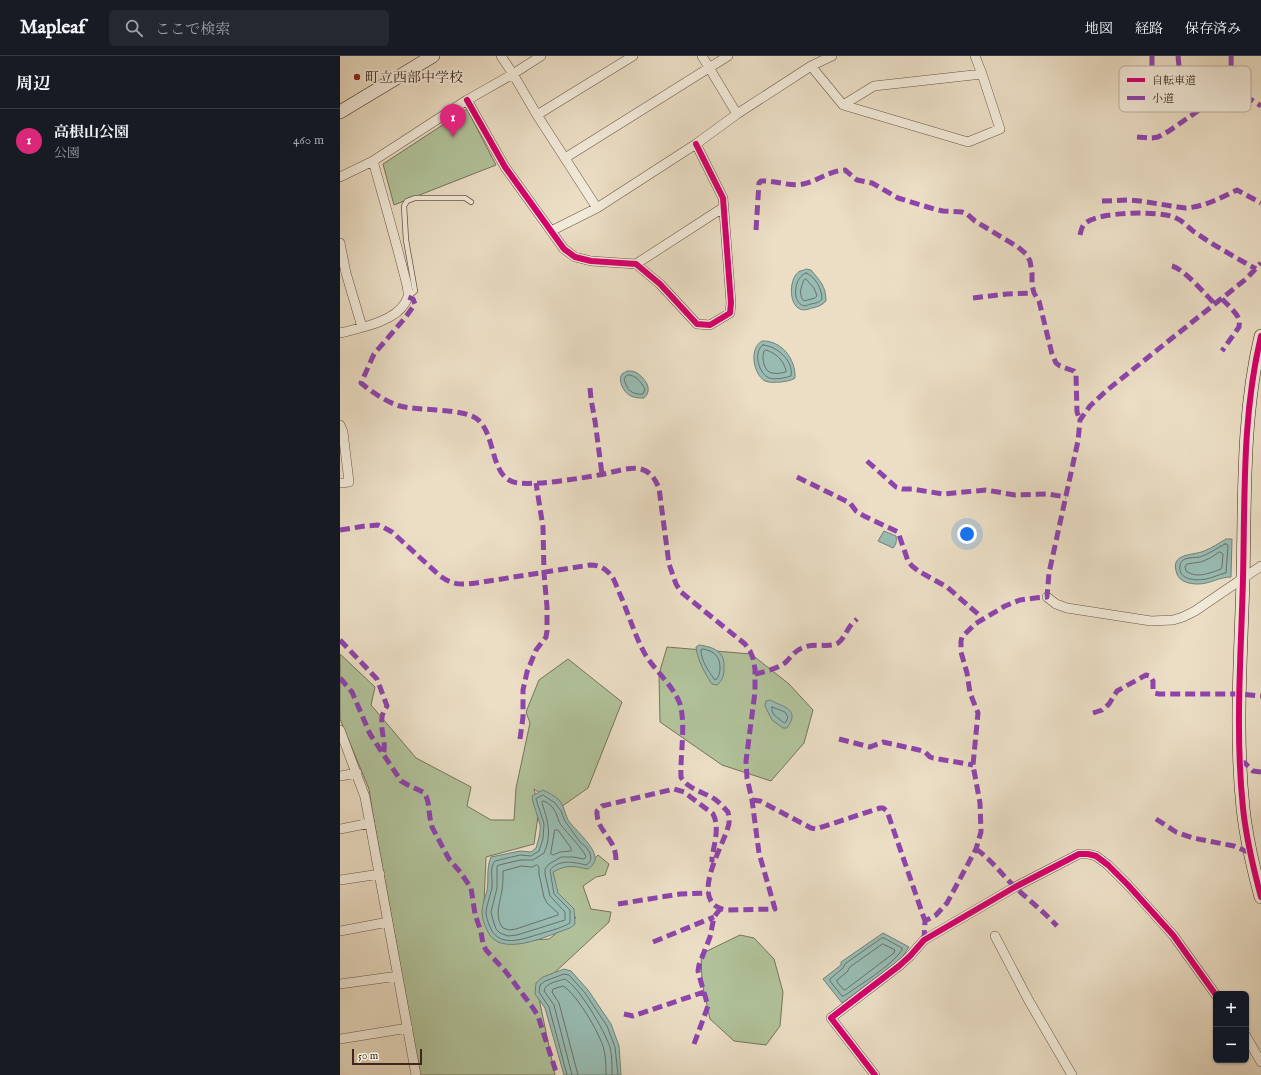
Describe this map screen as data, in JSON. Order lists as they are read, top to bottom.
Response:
{
  "places": ["町立西部中学校"],
  "legend": ["自転車道", "小道"],
  "scale_bar": "50 m",
  "page": {
    "header": "Mapleaf",
    "search": "ここで検索",
    "nav": ["地図", "経路", "保存済み"],
    "heading": "周辺",
    "pins": "1",
    "list": [
      {
        "mark": "1",
        "name": "高根山公園",
        "note": "公園",
        "value": "460 m"
      }
    ],
    "map_buttons": ["+", "−"],
    "scale": "50 m"
  }
}
